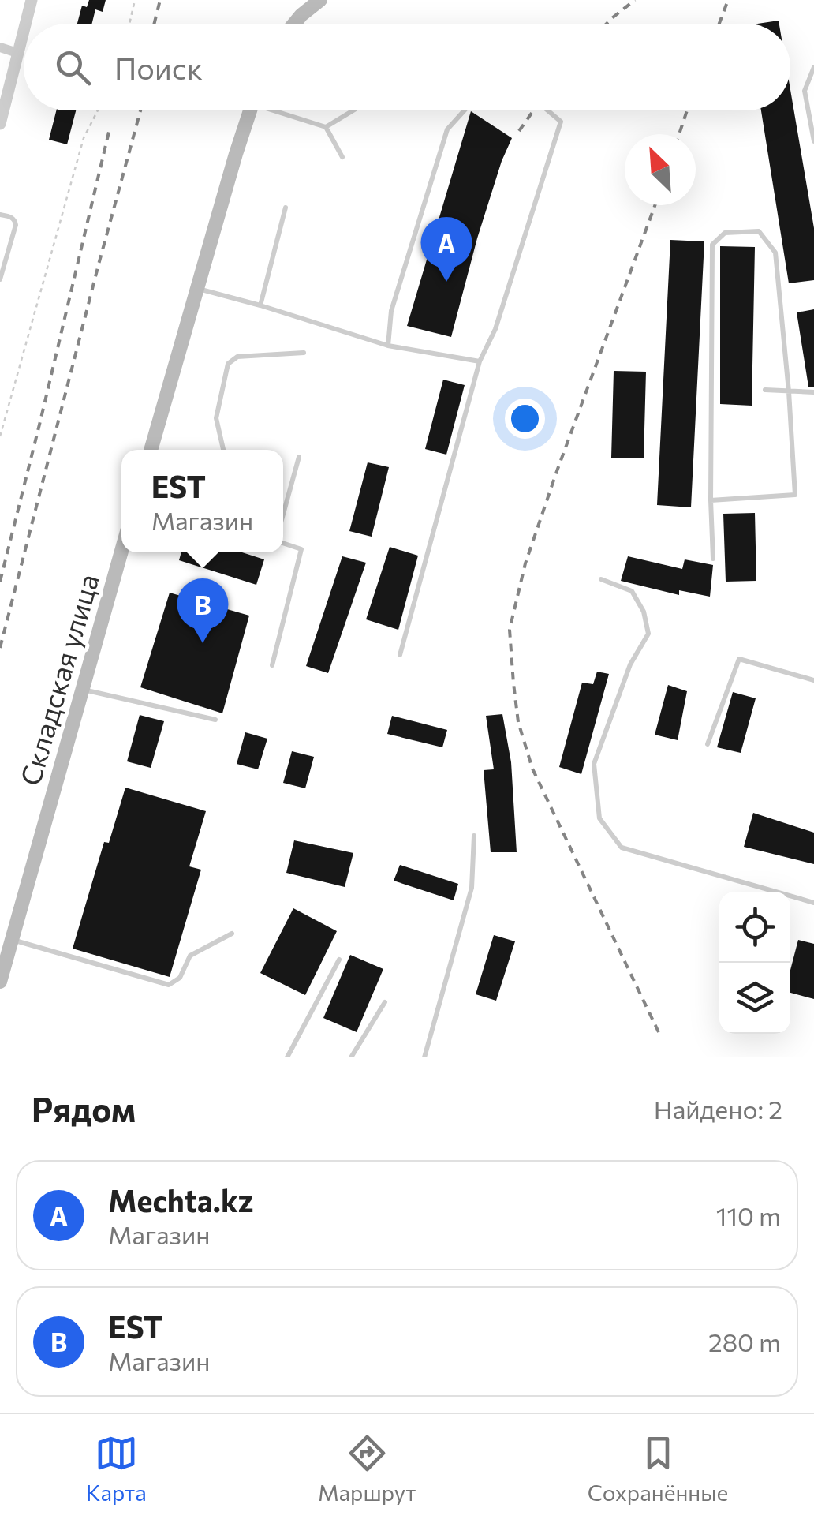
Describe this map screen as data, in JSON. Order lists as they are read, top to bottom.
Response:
{
  "streets": {
    "main road": ["Складская улица"]
  },
  "north": "top left",
  "page": {
    "search": "Поиск",
    "pins": ["A", "B"],
    "popup": ["EST", "Магазин"],
    "heading": ["Рядом", "Найдено: 2"],
    "list": [
      {
        "mark": "A",
        "name": "Mechta.kz",
        "note": "Магазин",
        "value": "110 m"
      },
      {
        "mark": "B",
        "name": "EST",
        "note": "Магазин",
        "value": "280 m"
      }
    ],
    "nav": ["Карта", "Маршрут", "Сохранённые"]
  }
}
